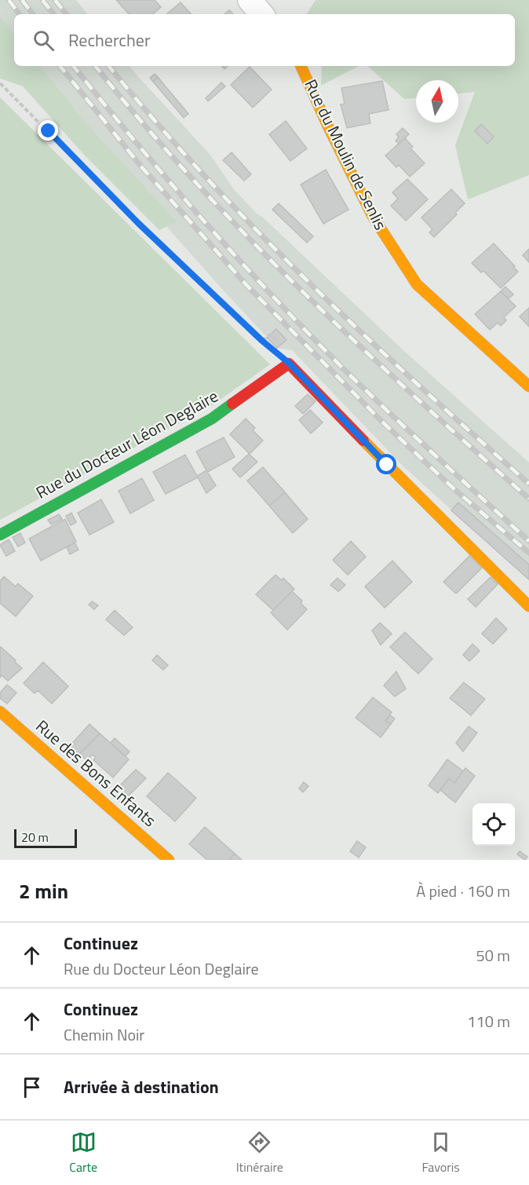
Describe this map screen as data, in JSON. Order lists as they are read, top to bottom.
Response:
{
  "streets": {
    "street": ["Rue du Moulin de Senlis", "Rue du Docteur Léon Deglaire", "Rue des Bons Enfants"]
  },
  "scale_bar": "20 m",
  "north": "top",
  "page": {
    "search": "Rechercher",
    "scale": "20 m",
    "heading": ["2 min", "À pied · 160 m"],
    "list": [
      ["Continuez", "Rue du Docteur Léon Deglaire", "50 m"],
      ["Continuez", "Chemin Noir", "110 m"],
      "Arrivée à destination"
    ],
    "nav": ["Carte", "Itinéraire", "Favoris"]
  }
}
